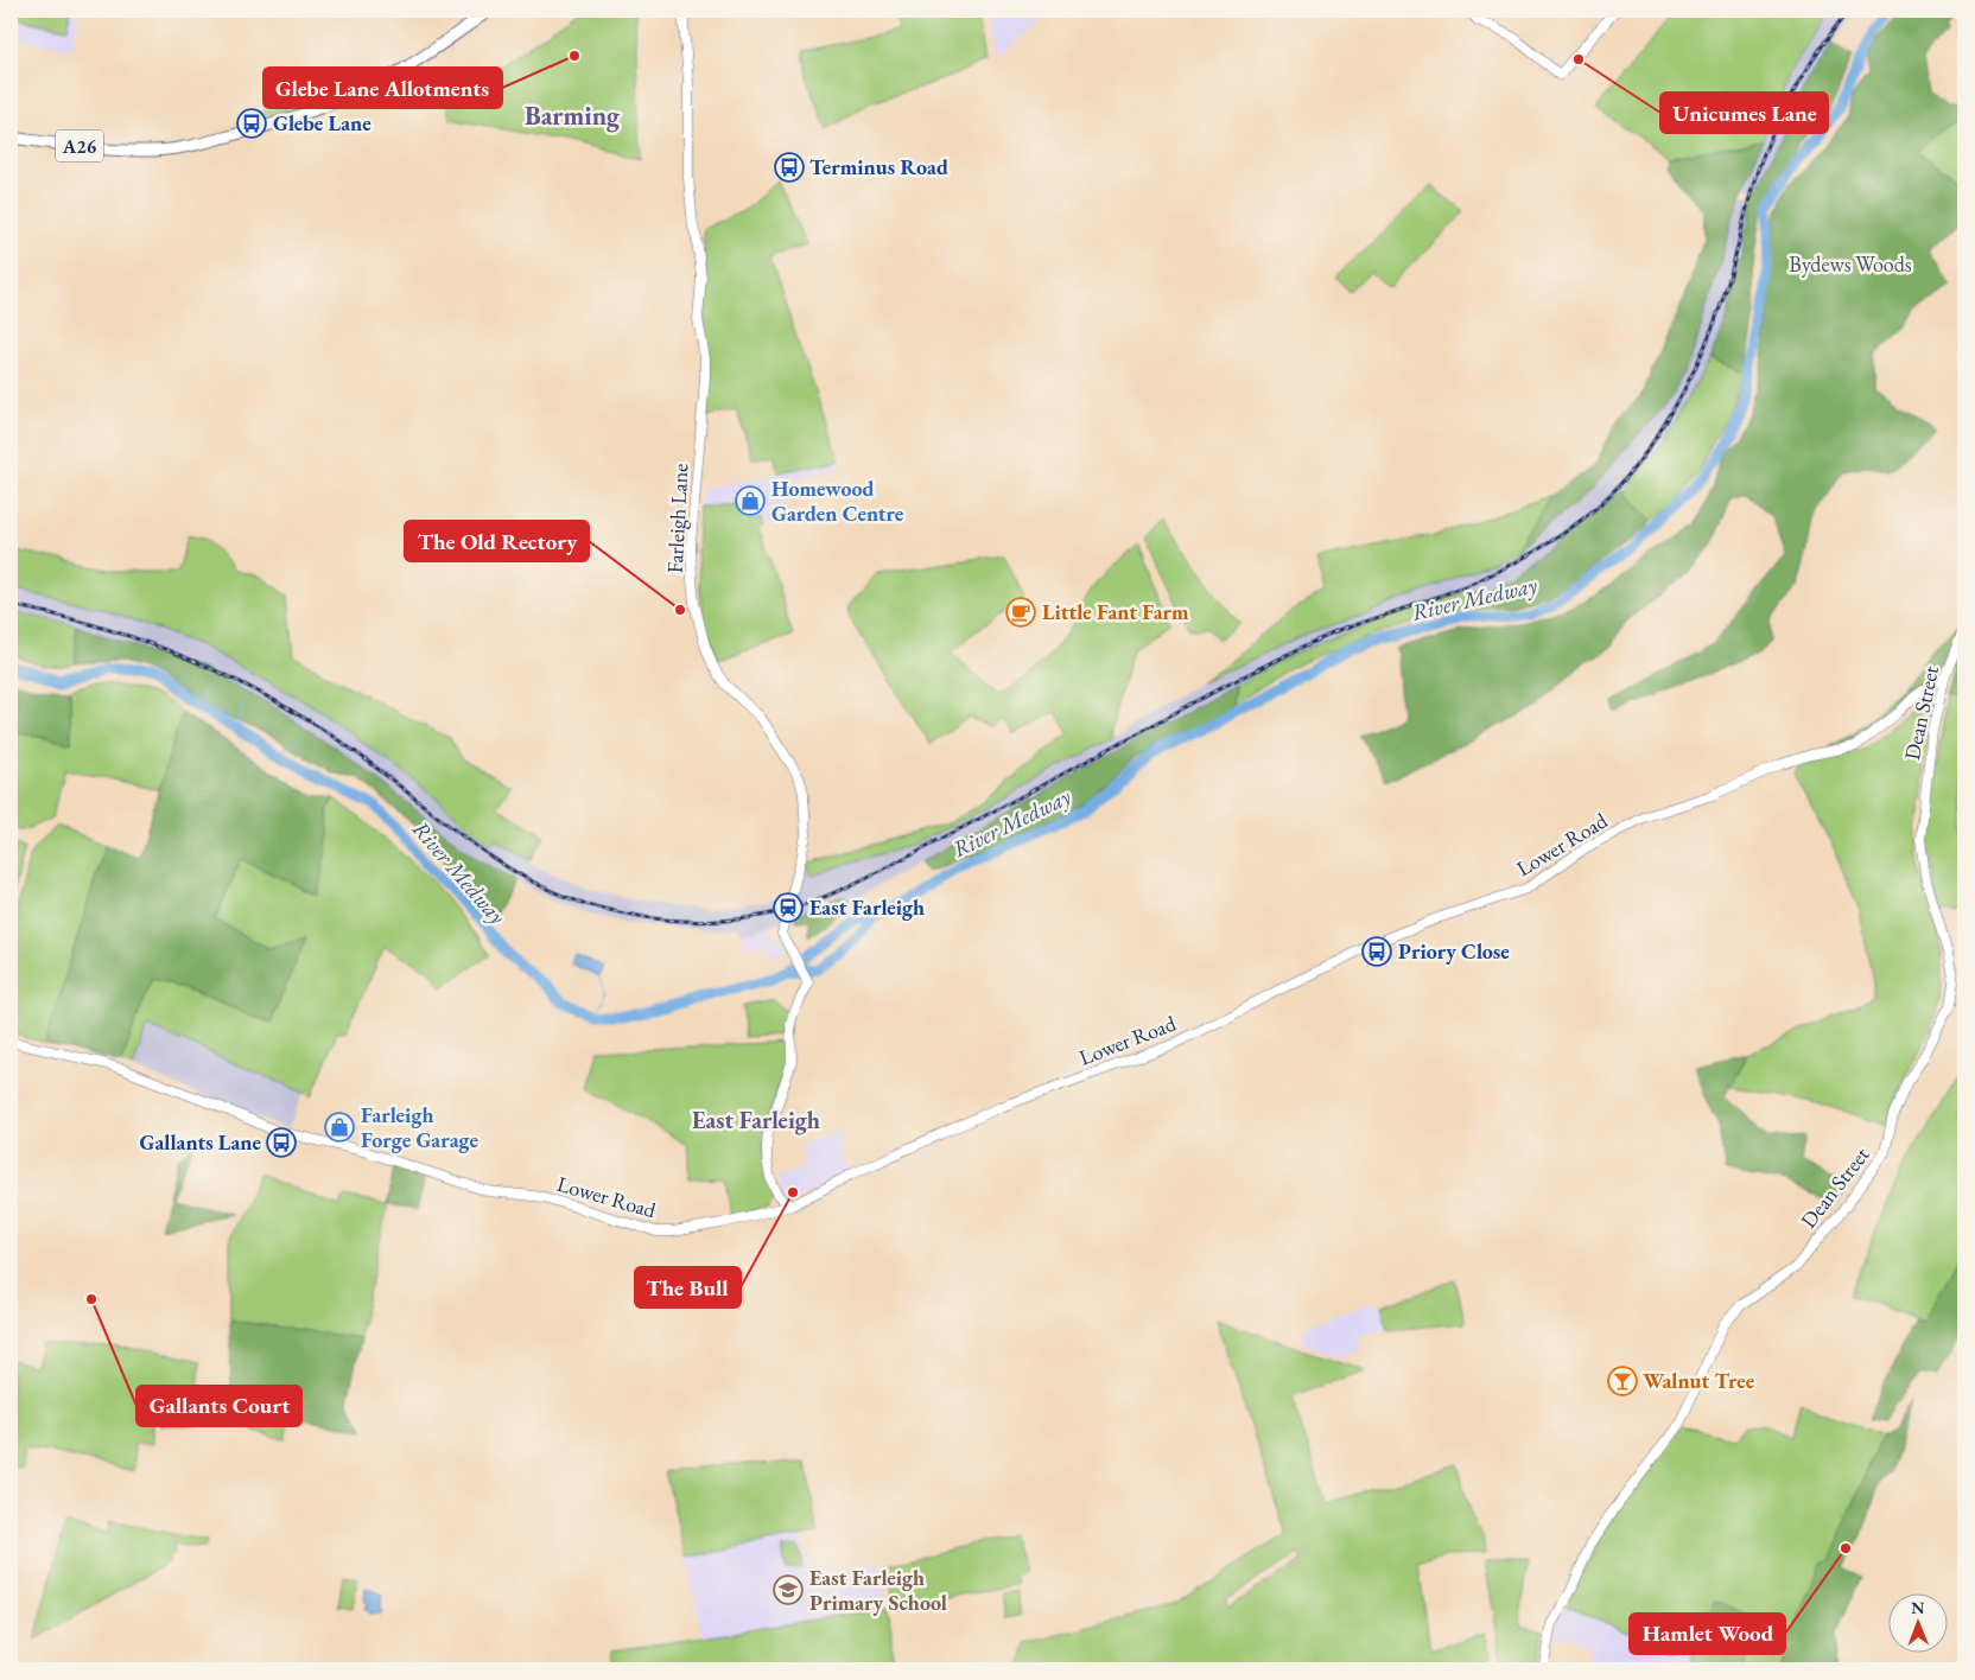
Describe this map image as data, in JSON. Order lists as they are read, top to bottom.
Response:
{
  "streets": {
    "main road": ["A26"],
    "street": ["Farleigh Lane", "Dean Street", "Lower Road"]
  },
  "crossings": [
    ["Dean Street", "Lower Road"]
  ],
  "districts": ["Barming", "East Farleigh"],
  "water": ["River Medway"],
  "parks": ["Bydews Woods"],
  "places": {
    "other": [
      "Glebe Lane Allotments",
      "Unicumes Lane",
      "The Old Rectory",
      "The Bull",
      "Gallants Court",
      "Hamlet Wood"
    ],
    "bus stop": [
      "Glebe Lane",
      "Terminus Road",
      "Priory Close",
      "Gallants Lane"
    ],
    "shop": ["Homewood Garden Centre", "Farleigh Forge Garage"],
    "cafe": ["Little Fant Farm"],
    "station": ["East Farleigh"],
    "bar": ["Walnut Tree"],
    "school or university": ["East Farleigh Primary School"]
  },
  "north": "top"
}
